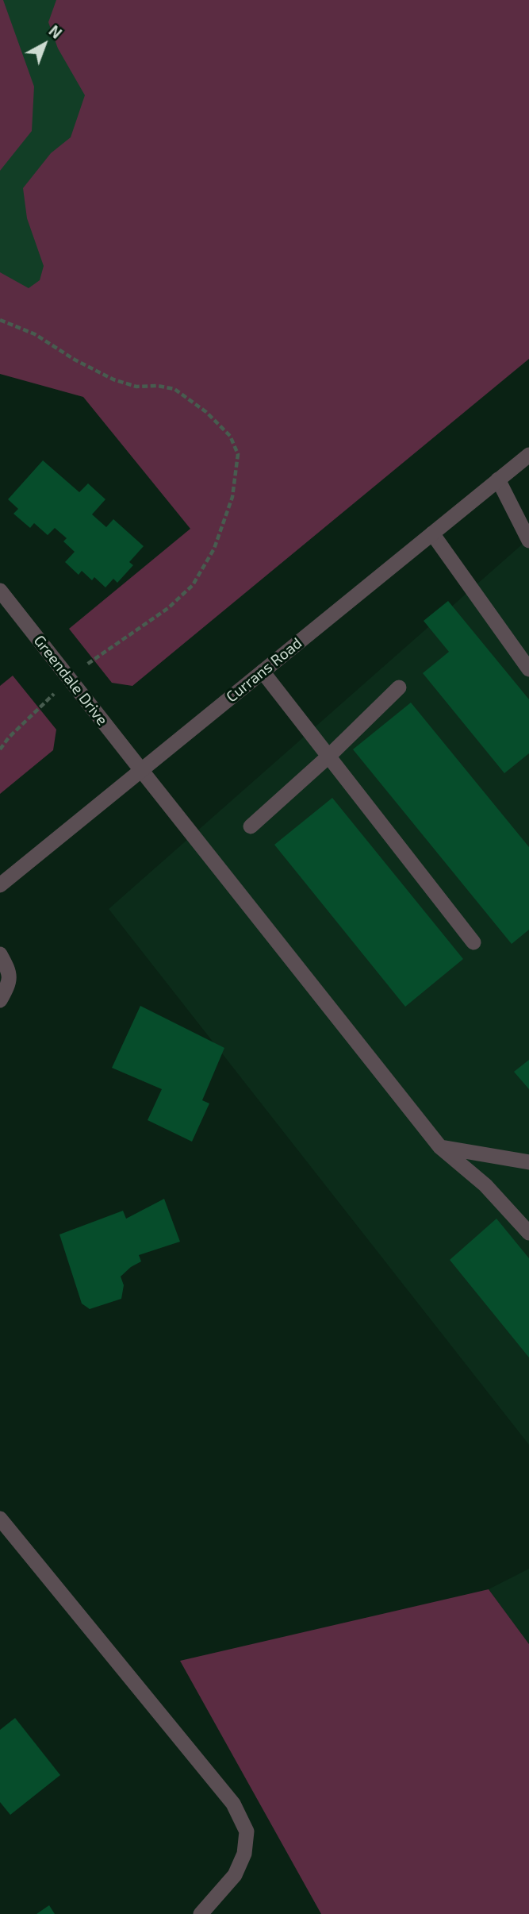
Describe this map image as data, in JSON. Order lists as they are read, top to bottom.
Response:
{
  "streets": {
    "street": ["Currans Road", "Greendale Drive"]
  },
  "crossings": [
    ["Currans Road", "Greendale Drive"]
  ],
  "north": "top right"
}
